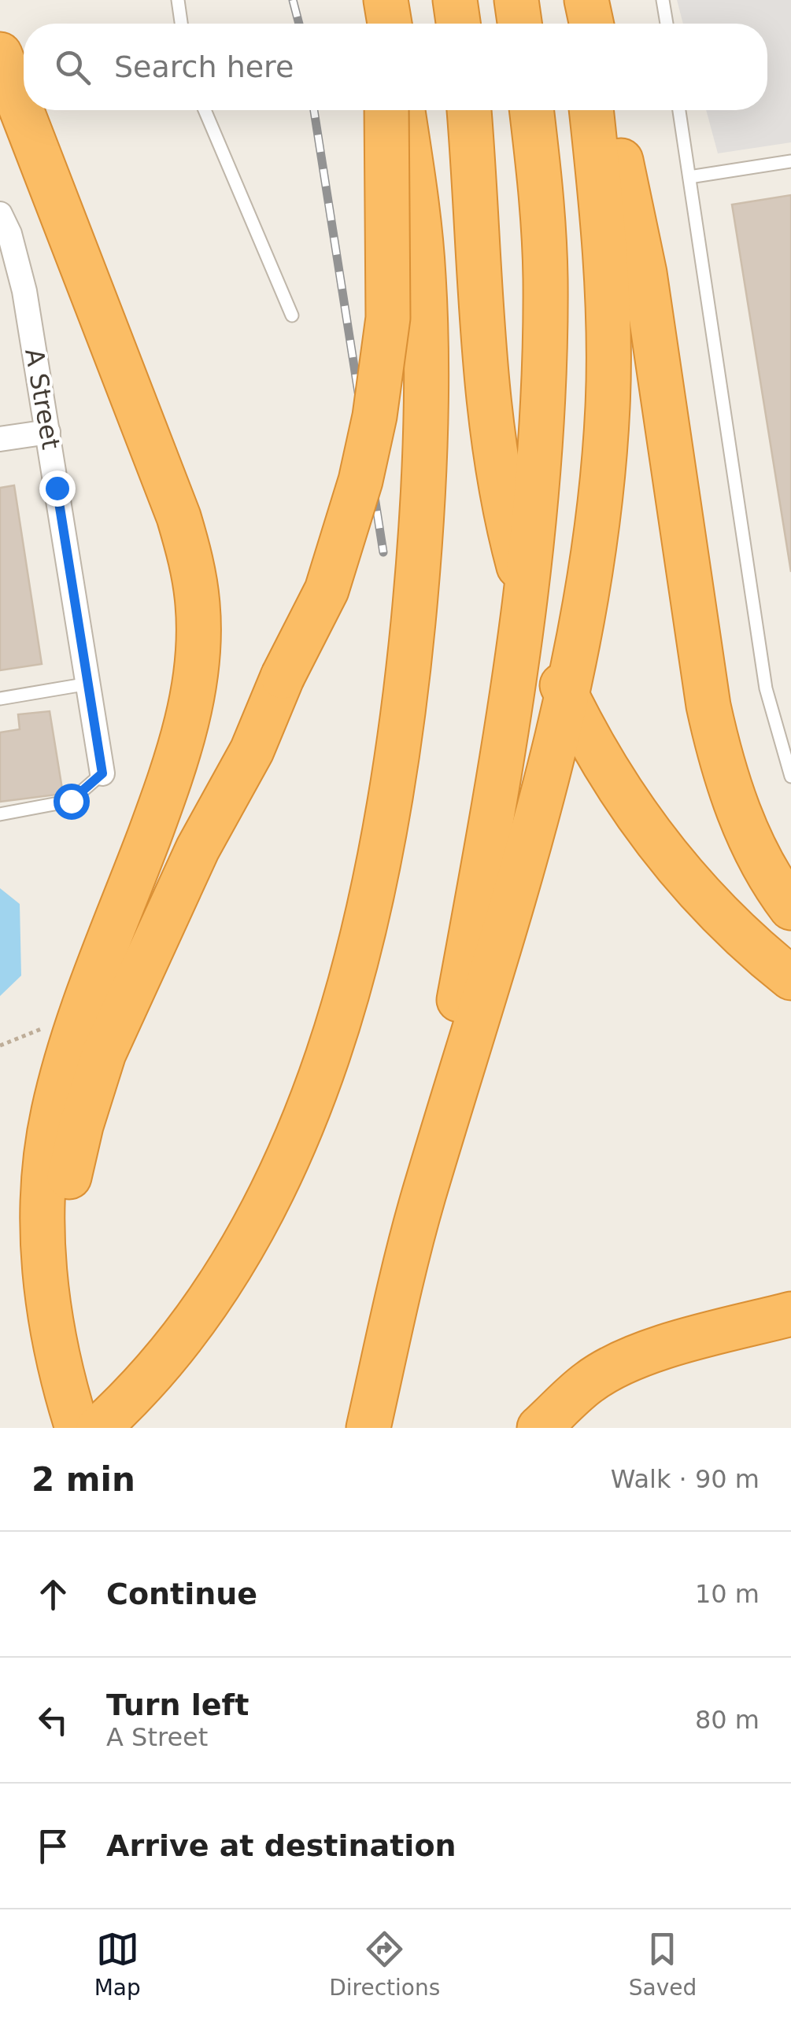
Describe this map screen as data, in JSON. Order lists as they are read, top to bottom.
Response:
{
  "streets": {
    "street": ["A Street"]
  },
  "page": {
    "search": "Search here",
    "heading": ["2 min", "Walk · 90 m"],
    "list": [
      ["Continue", "10 m"],
      ["Turn left", "A Street", "80 m"],
      "Arrive at destination"
    ],
    "nav": ["Map", "Directions", "Saved"]
  }
}
